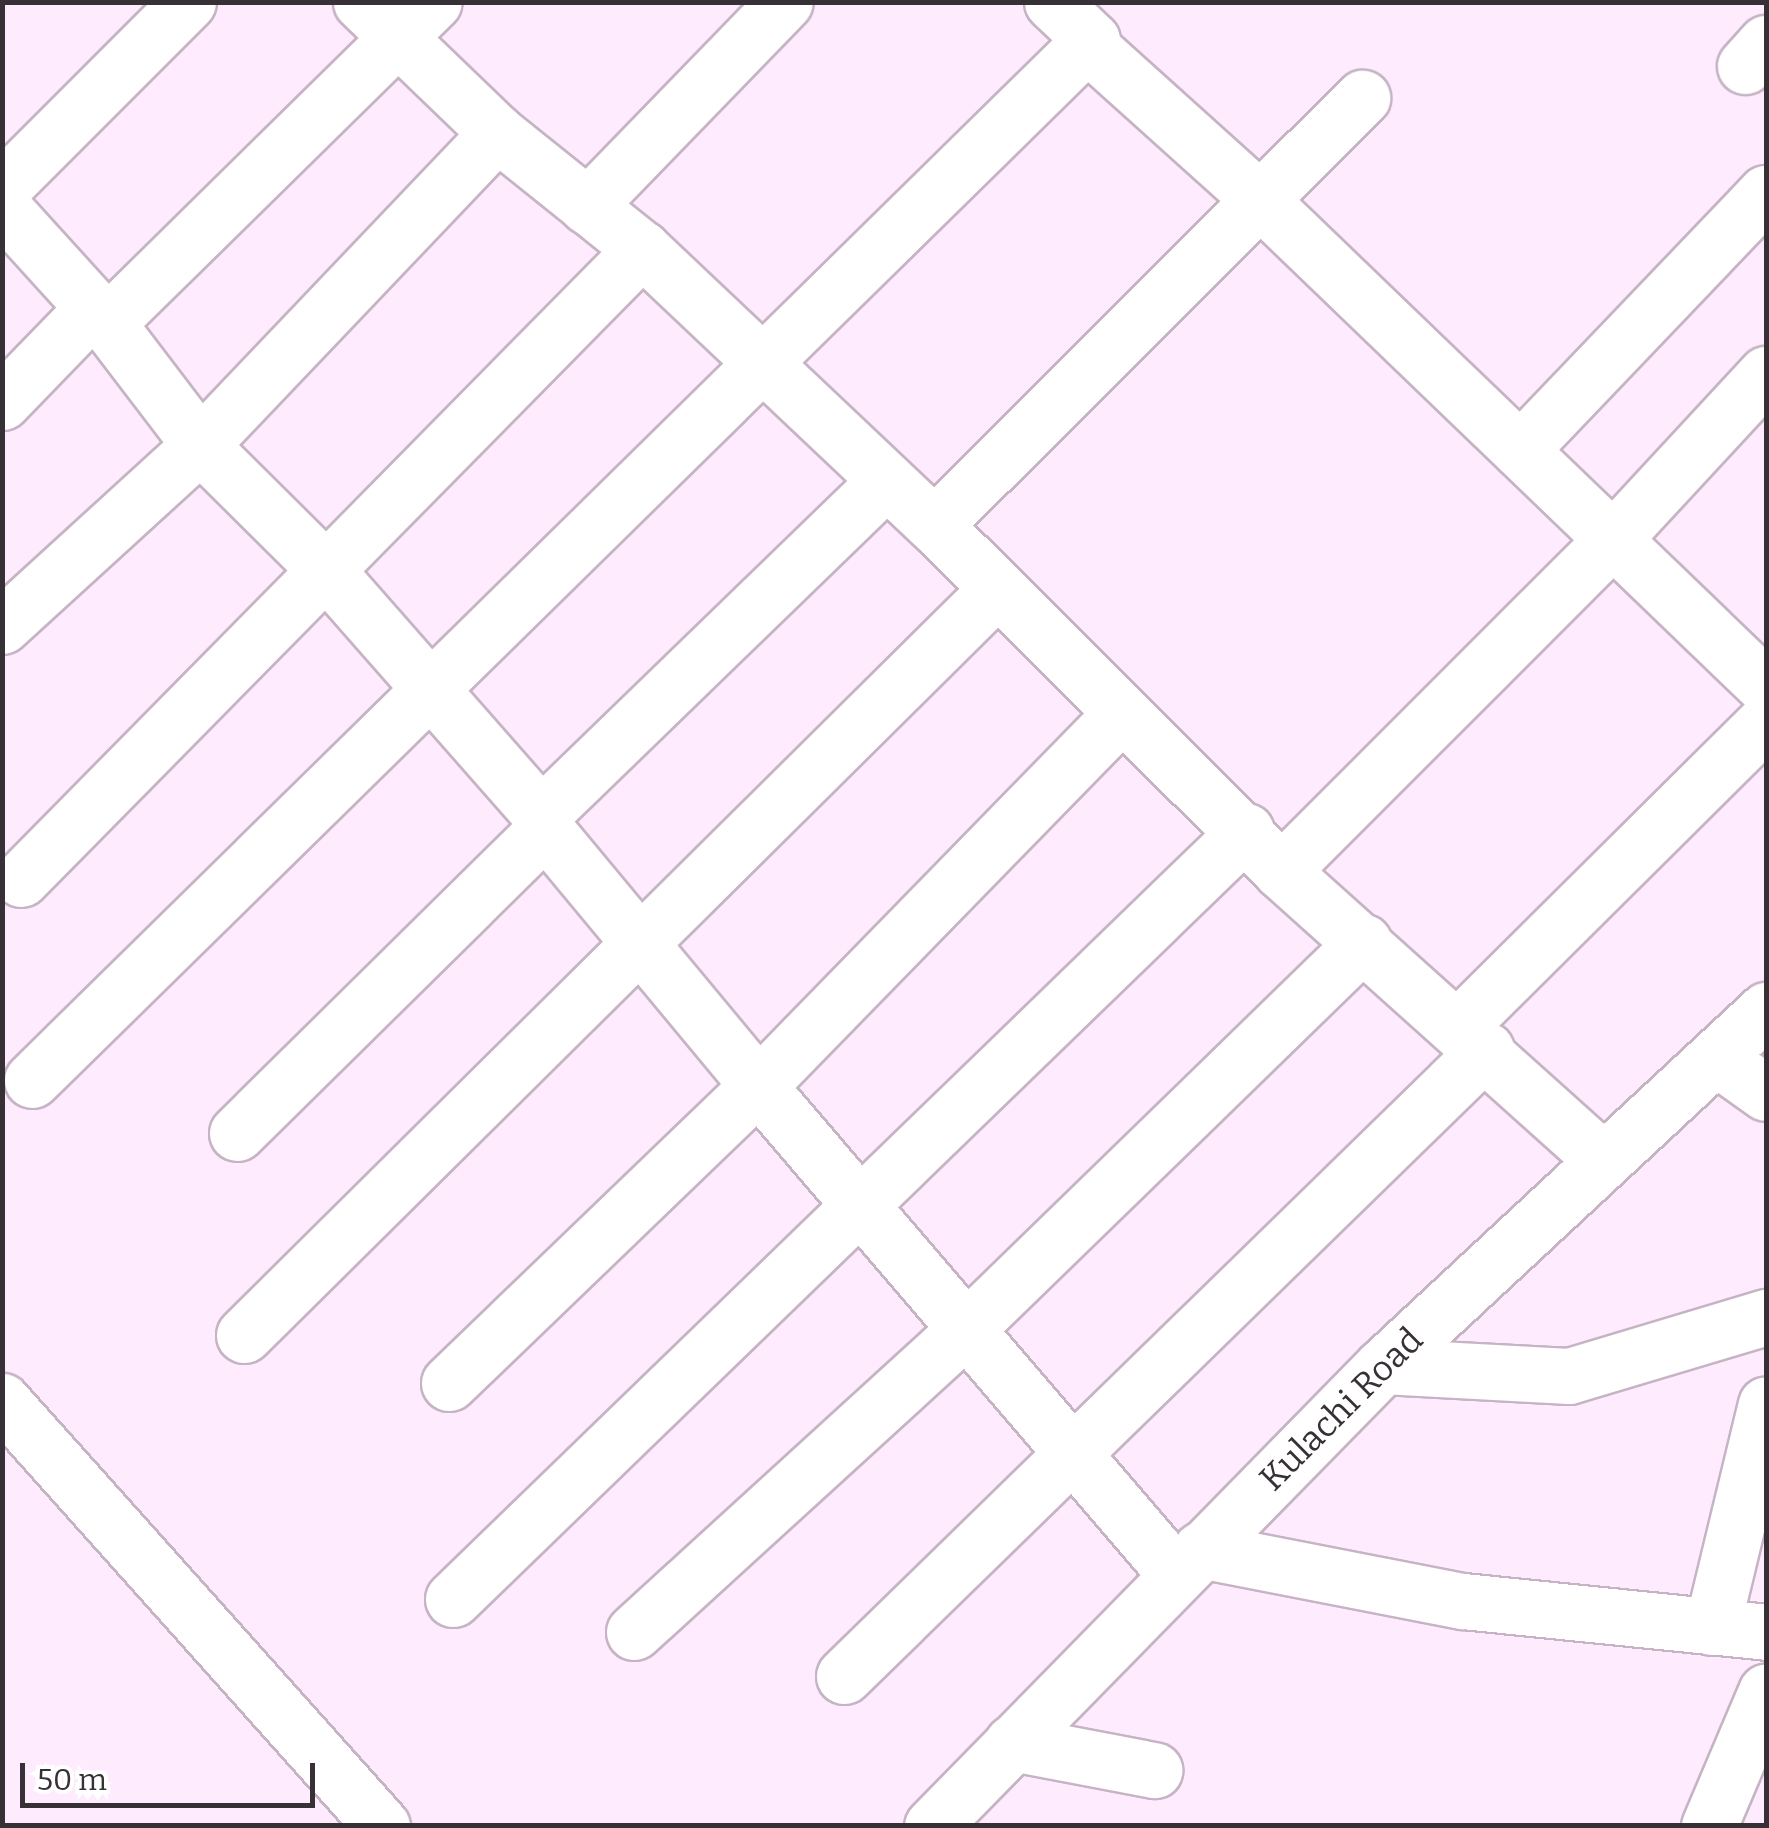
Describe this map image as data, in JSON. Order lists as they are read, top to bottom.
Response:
{
  "streets": {
    "street": ["Kulachi Road"]
  },
  "scale_bar": "50 m"
}
